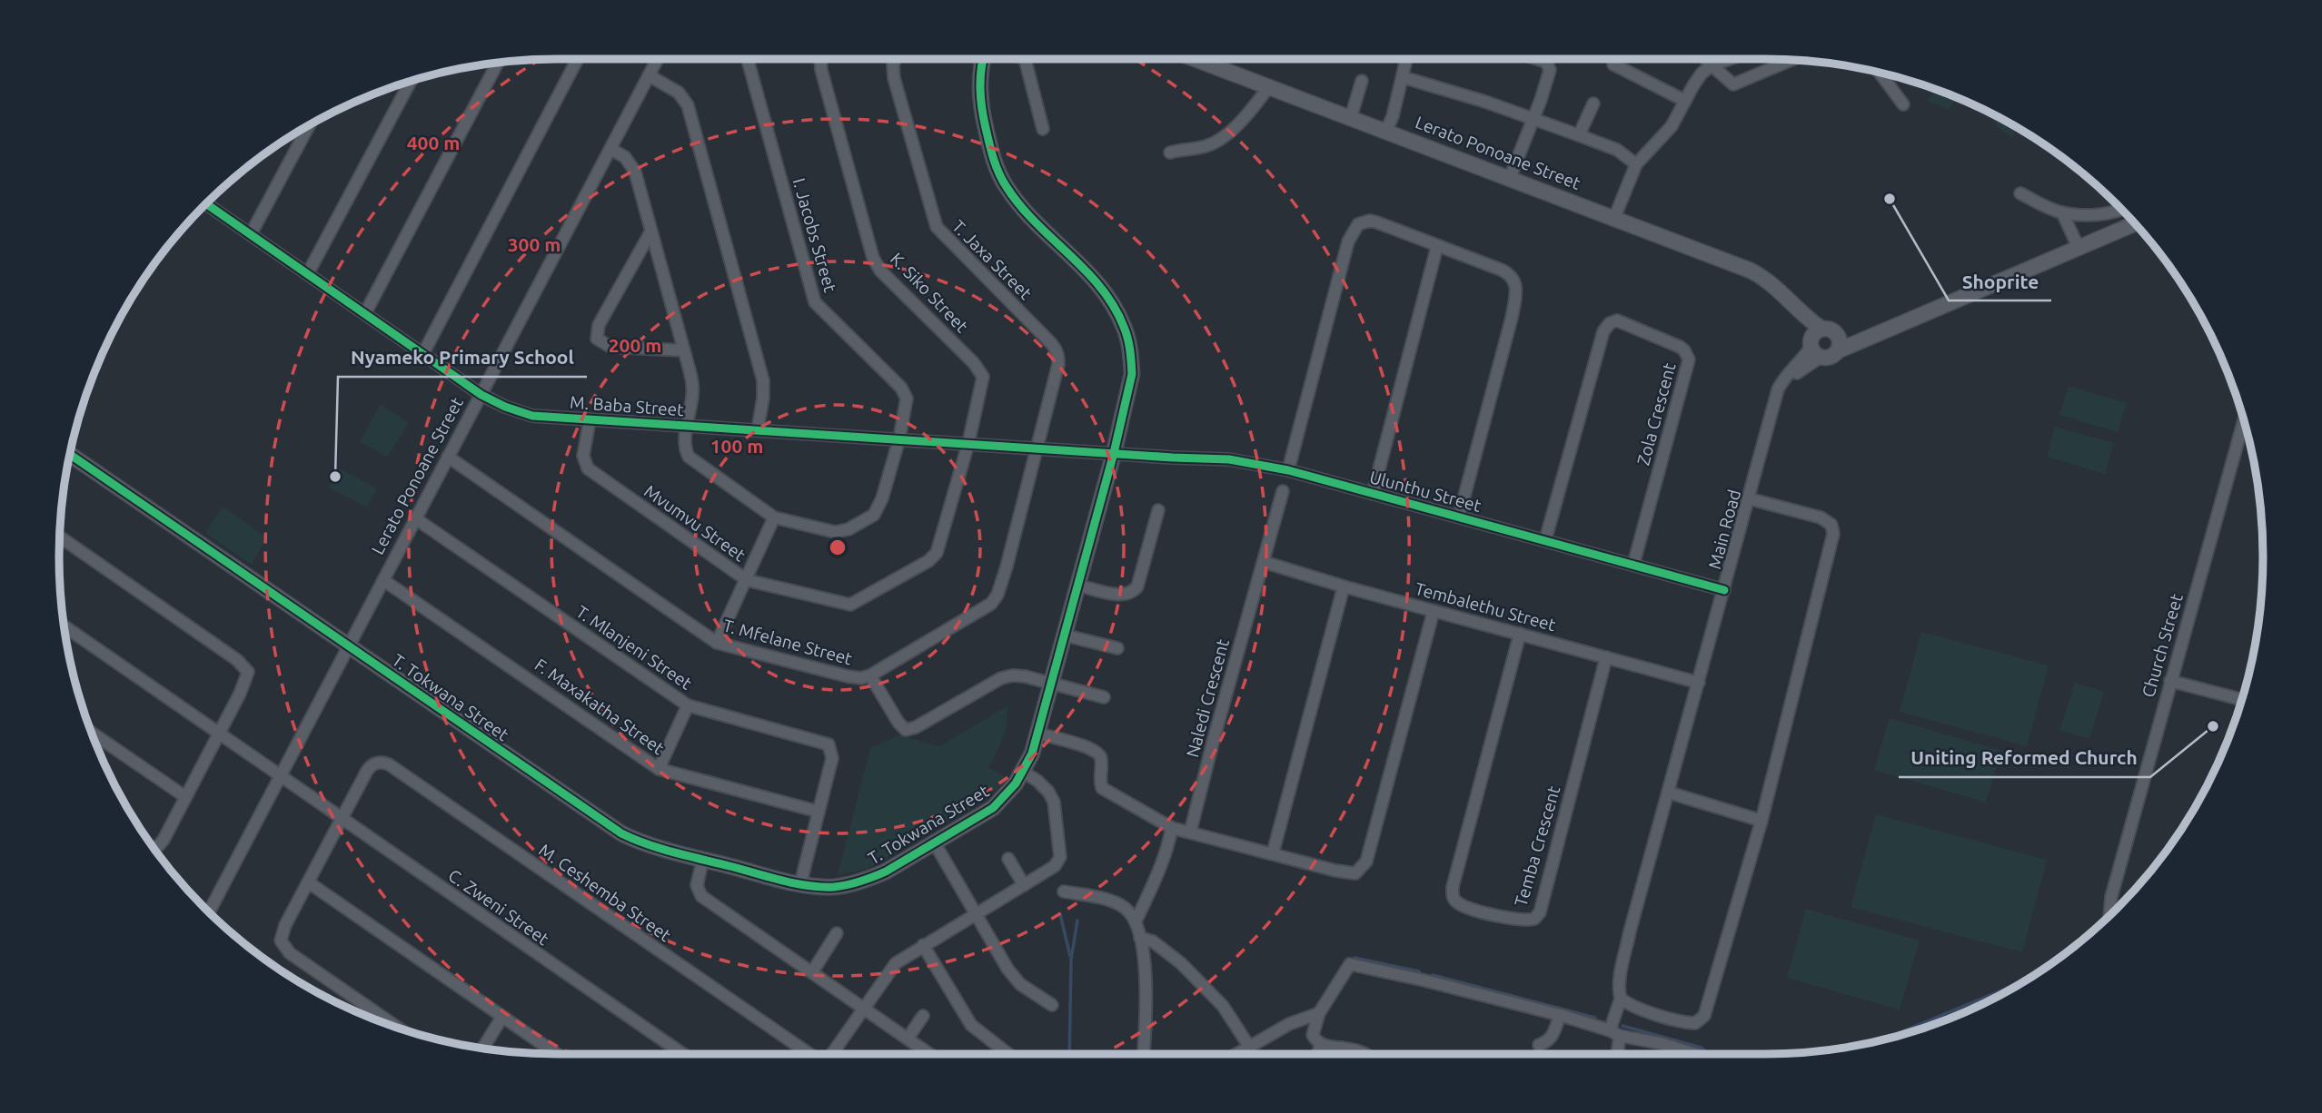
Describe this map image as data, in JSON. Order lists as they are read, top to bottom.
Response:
{
  "streets": {
    "street": [
      "Lerato Ponoane Street",
      "I. Jacobs Street",
      "T. Jaxa Street",
      "K. Siko Street",
      "M. Baba Street",
      "Zola Crescent",
      "Ulunthu Street",
      "Mvumvu Street",
      "Main Road",
      "Tembalethu Street",
      "T. Mfelane Street",
      "Church Street",
      "T. Mlanjeni Street",
      "T. Tokwana Street",
      "Naledi Crescent",
      "F. Maxakatha Street",
      "Temba Crescent",
      "M. Ceshemba Street",
      "C. Zweni Street"
    ]
  },
  "crossings": [
    ["Lerato Ponoane Street", "M. Baba Street"],
    ["Lerato Ponoane Street", "Main Road"],
    ["Lerato Ponoane Street", "T. Mfelane Street"],
    ["Lerato Ponoane Street", "T. Mlanjeni Street"],
    ["Lerato Ponoane Street", "T. Tokwana Street"],
    ["Lerato Ponoane Street", "F. Maxakatha Street"],
    ["Lerato Ponoane Street", "C. Zweni Street"],
    ["I. Jacobs Street", "M. Baba Street"],
    ["T. Jaxa Street", "M. Baba Street"],
    ["T. Jaxa Street", "T. Mfelane Street"],
    ["K. Siko Street", "M. Baba Street"],
    ["K. Siko Street", "Mvumvu Street"],
    ["M. Baba Street", "Ulunthu Street"],
    ["M. Baba Street", "Mvumvu Street"],
    ["M. Baba Street", "T. Mfelane Street"],
    ["M. Baba Street", "T. Tokwana Street"],
    ["Zola Crescent", "Ulunthu Street"],
    ["Ulunthu Street", "Main Road"],
    ["Ulunthu Street", "T. Tokwana Street"],
    ["Main Road", "Tembalethu Street"],
    ["Tembalethu Street", "Naledi Crescent"],
    ["Tembalethu Street", "Temba Crescent"],
    ["T. Mlanjeni Street", "T. Tokwana Street"],
    ["T. Mlanjeni Street", "F. Maxakatha Street"],
    ["M. Ceshemba Street", "C. Zweni Street"]
  ],
  "places": ["Shoprite", "Nyameko Primary School", "Uniting Reformed Church"],
  "rings": [
    "400 m",
    "300 m",
    "200 m",
    "100 m"
  ]
}
